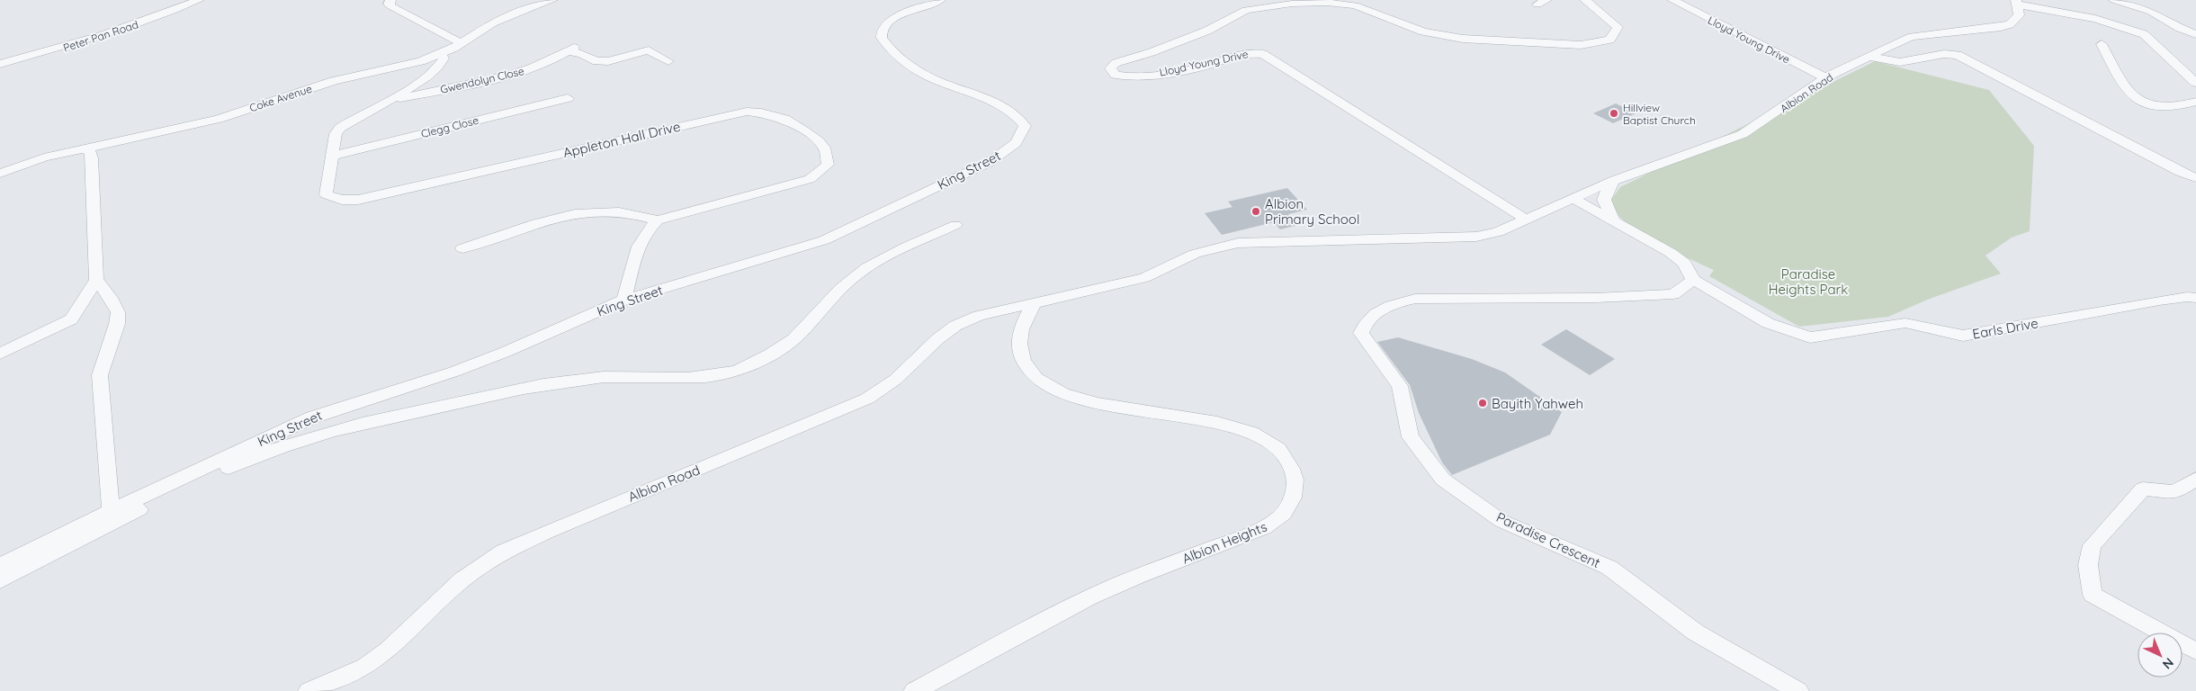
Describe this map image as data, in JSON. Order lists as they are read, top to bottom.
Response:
{
  "streets": {
    "street": [
      "Peter Pan Road",
      "Lloyd Young Drive",
      "Gwendolyn Close",
      "Albion Road",
      "Coke Avenue",
      "Clegg Close",
      "Appleton Hall Drive",
      "King Street",
      "Earls Drive",
      "Paradise Crescent",
      "Albion Heights"
    ]
  },
  "crossings": [
    ["Lloyd Young Drive", "Albion Road"],
    ["Gwendolyn Close", "Appleton Hall Drive"],
    ["Albion Road", "Albion Heights"],
    ["Coke Avenue", "Appleton Hall Drive"],
    ["Clegg Close", "Appleton Hall Drive"],
    ["Earls Drive", "Paradise Crescent"]
  ],
  "parks": ["Paradise Heights Park"],
  "places": ["Hillview Baptist Church", "Albion Primary School", "Bayith Yahweh"],
  "north": "bottom right"
}
